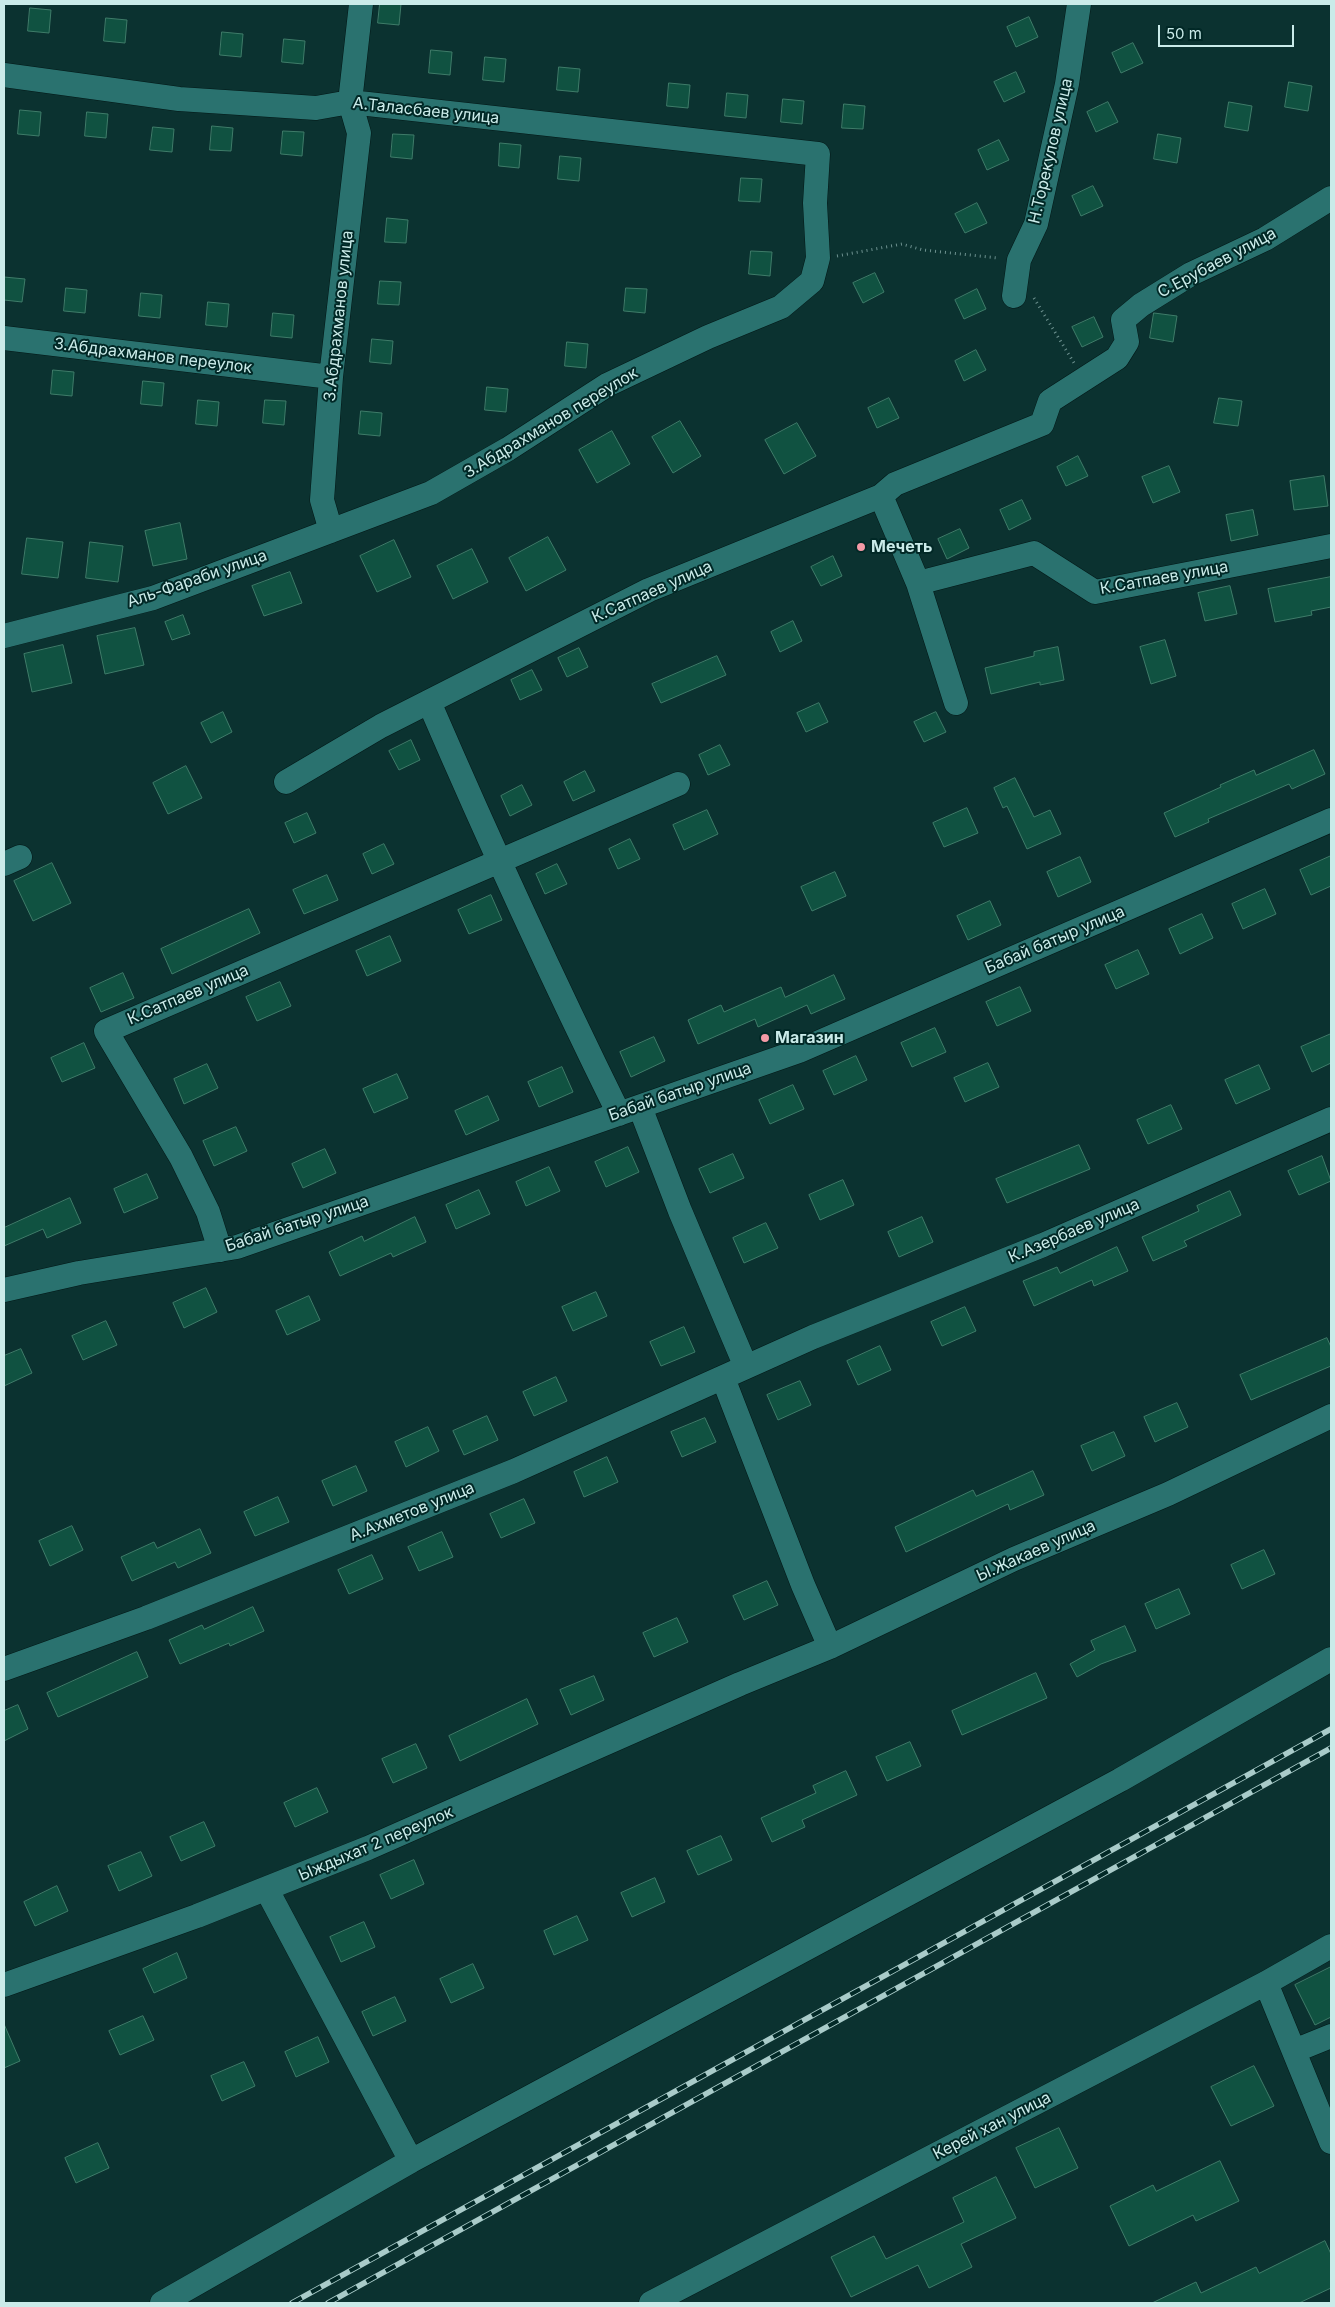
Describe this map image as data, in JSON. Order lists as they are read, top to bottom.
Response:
{
  "streets": {
    "street": [
      "А.Таласбаев улица",
      "Н.Торекулов улица",
      "С.Ерубаев улица",
      "З.Абдрахманов улица",
      "З.Абдрахманов переулок",
      "К.Сатпаев улица",
      "Аль-Фараби улица",
      "Бабай батыр улица",
      "К.Азербаев улица",
      "А.Ахметов улица",
      "Ы.Жакаев улица",
      "Ыждыхат 2 переулок",
      "Керей хан улица"
    ]
  },
  "crossings": [
    ["А.Таласбаев улица", "З.Абдрахманов улица"],
    ["А.Таласбаев улица", "З.Абдрахманов переулок"],
    ["С.Ерубаев улица", "К.Сатпаев улица"],
    ["З.Абдрахманов улица", "З.Абдрахманов переулок"],
    ["З.Абдрахманов улица", "Аль-Фараби улица"],
    ["З.Абдрахманов переулок", "Аль-Фараби улица"],
    ["К.Сатпаев улица", "Бабай батыр улица"],
    ["К.Азербаев улица", "А.Ахметов улица"],
    ["Ы.Жакаев улица", "Ыждыхат 2 переулок"]
  ],
  "places": ["Мечеть", "Магазин"],
  "scale_bar": "50 m"
}
